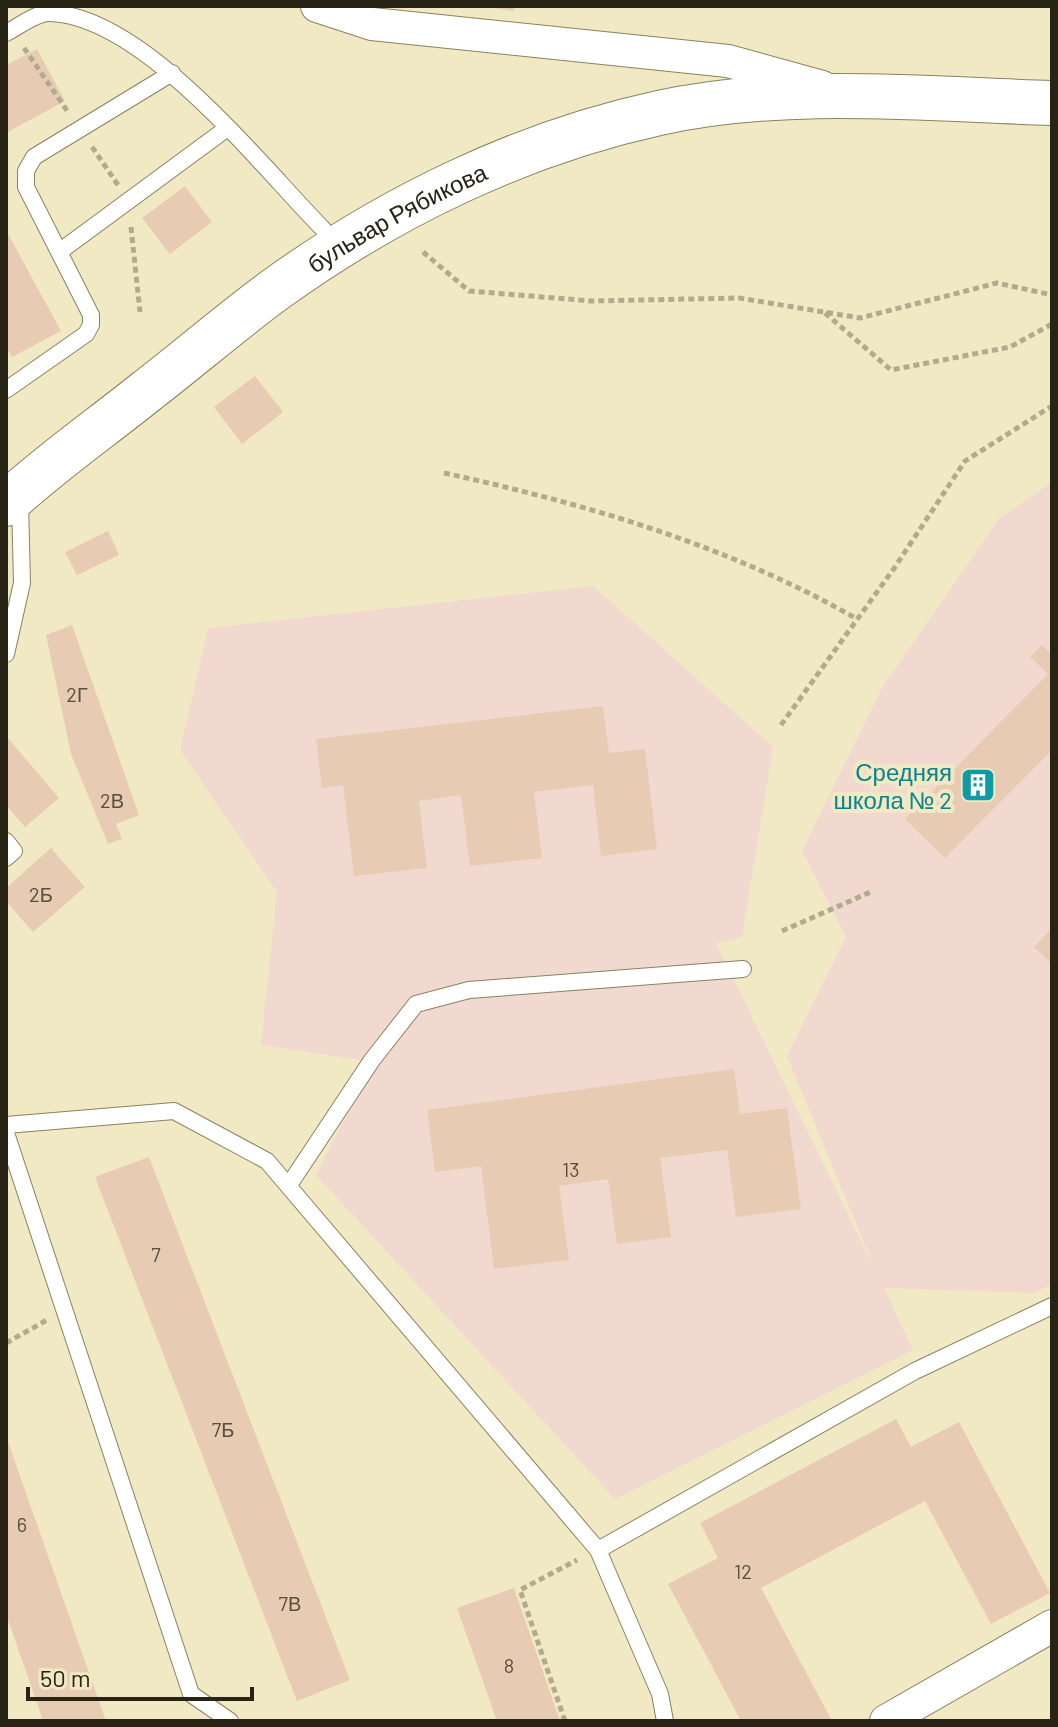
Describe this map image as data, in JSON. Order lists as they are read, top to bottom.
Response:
{
  "streets": {
    "main road": ["бульвар Рябикова"]
  },
  "places": {
    "building": ["Средняя школа № 2"]
  },
  "house_numbers": [
    "2Г",
    "2В",
    "2Б",
    "13",
    "7",
    "7Б",
    "6",
    "12",
    "7В",
    "8"
  ],
  "scale_bar": "50 m"
}
